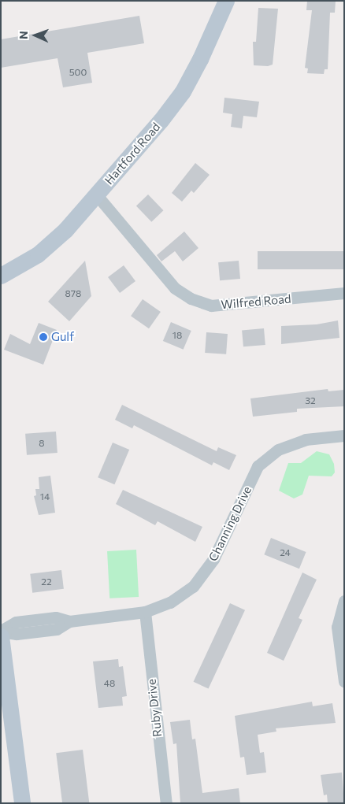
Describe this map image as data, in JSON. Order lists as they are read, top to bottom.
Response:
{
  "streets": {
    "main road": ["Hartford Road"],
    "street": ["Wilfred Road", "Channing Drive", "Ruby Drive"]
  },
  "crossings": [
    ["Hartford Road", "Wilfred Road"],
    ["Channing Drive", "Ruby Drive"]
  ],
  "places": ["Gulf"],
  "house_numbers": [
    "500",
    "878",
    "18",
    "32",
    "8",
    "14",
    "24",
    "22",
    "48"
  ],
  "north": "left"
}
